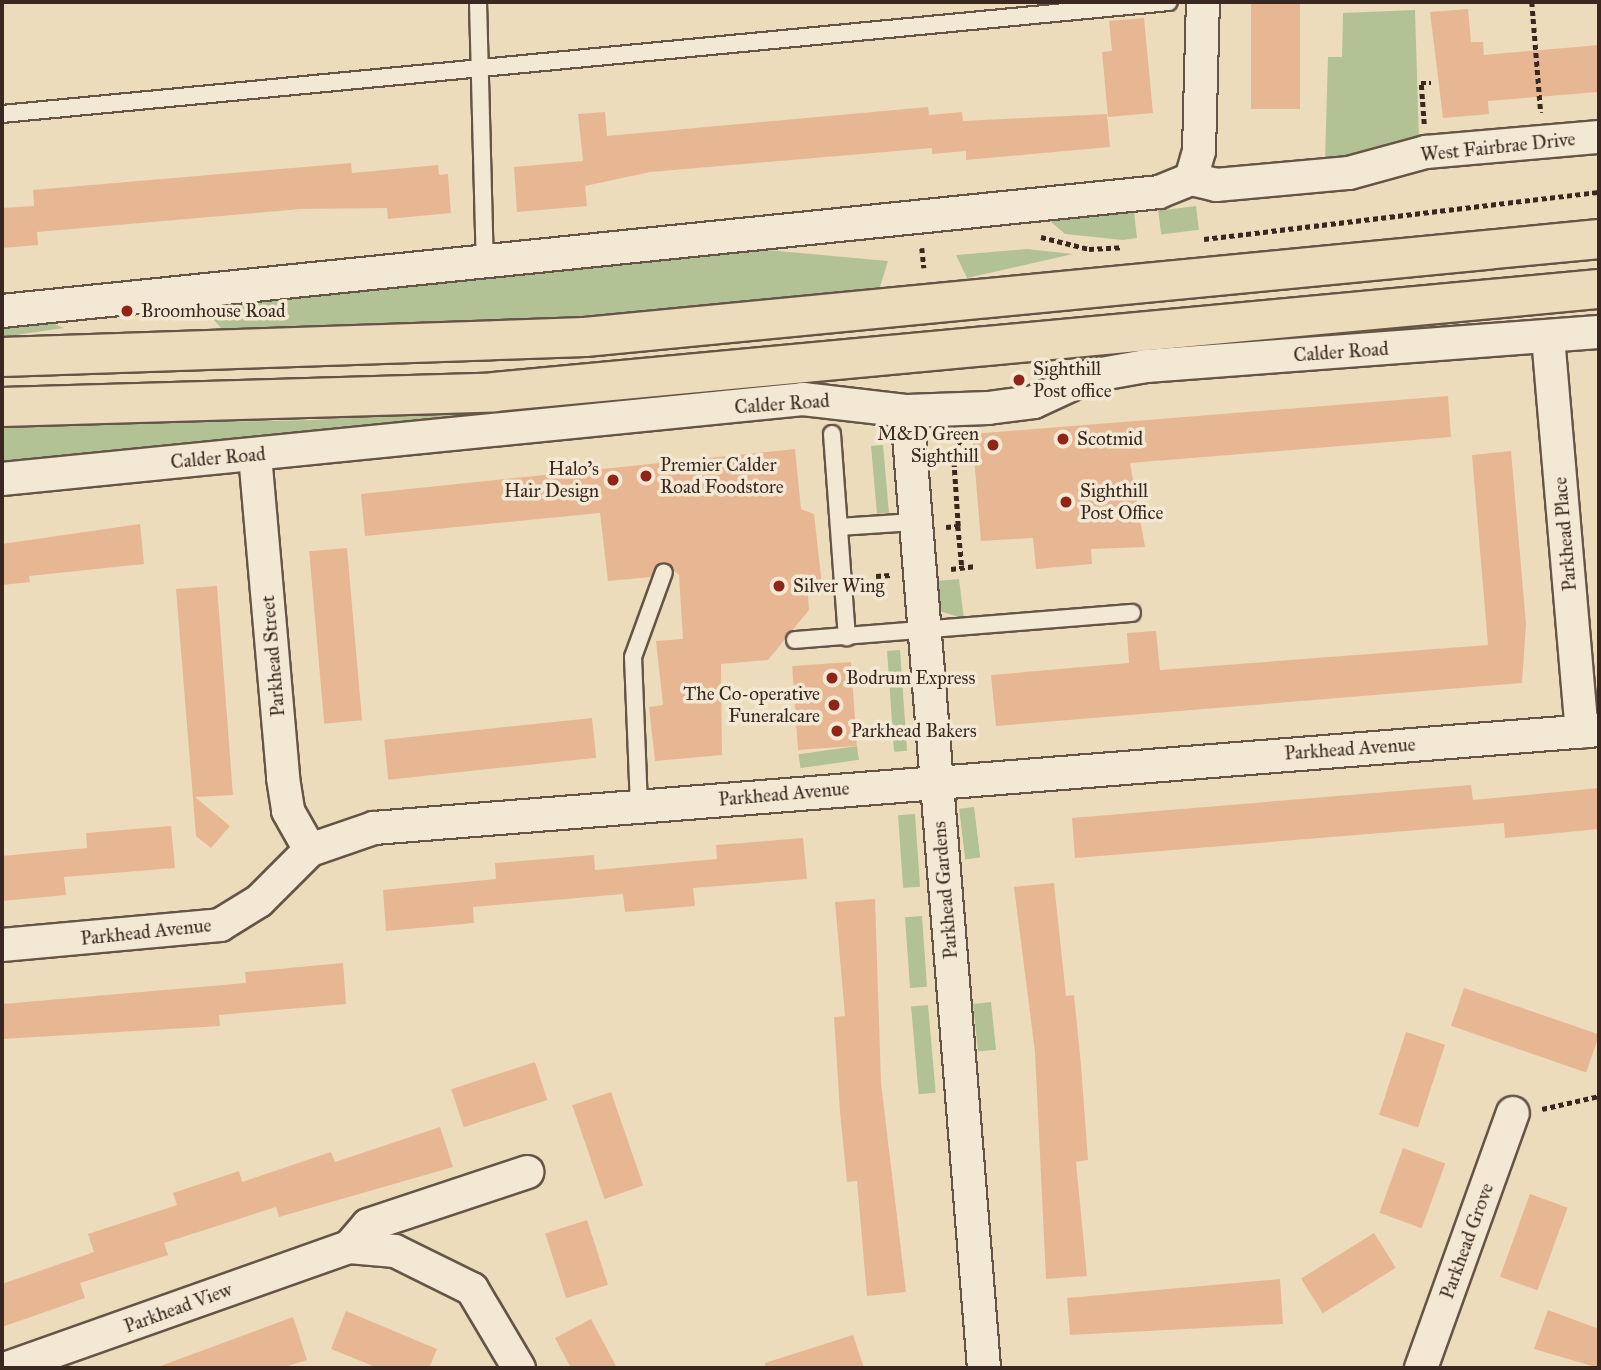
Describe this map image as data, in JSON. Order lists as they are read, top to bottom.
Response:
{
  "streets": {
    "main road": ["Calder Road"],
    "street": [
      "West Fairbrae Drive",
      "Parkhead Place",
      "Parkhead Street",
      "Parkhead Avenue",
      "Parkhead Gardens",
      "Parkhead Grove",
      "Parkhead View"
    ]
  },
  "crossings": [
    ["Calder Road", "Parkhead Place"],
    ["Calder Road", "Parkhead Street"],
    ["Calder Road", "Parkhead Gardens"],
    ["Parkhead Place", "Parkhead Avenue"],
    ["Parkhead Street", "Parkhead Avenue"],
    ["Parkhead Avenue", "Parkhead Gardens"]
  ],
  "places": [
    "Broomhouse Road",
    "Sighthill Post office",
    "Scotmid",
    "M&D Green Sighthill",
    "Premier Calder Road Foodstore",
    "Halo's Hair Design",
    "Sighthill Post Office",
    "Silver Wing",
    "Bodrum Express",
    "The Co-operative Funeralcare",
    "Parkhead Bakers"
  ]
}
